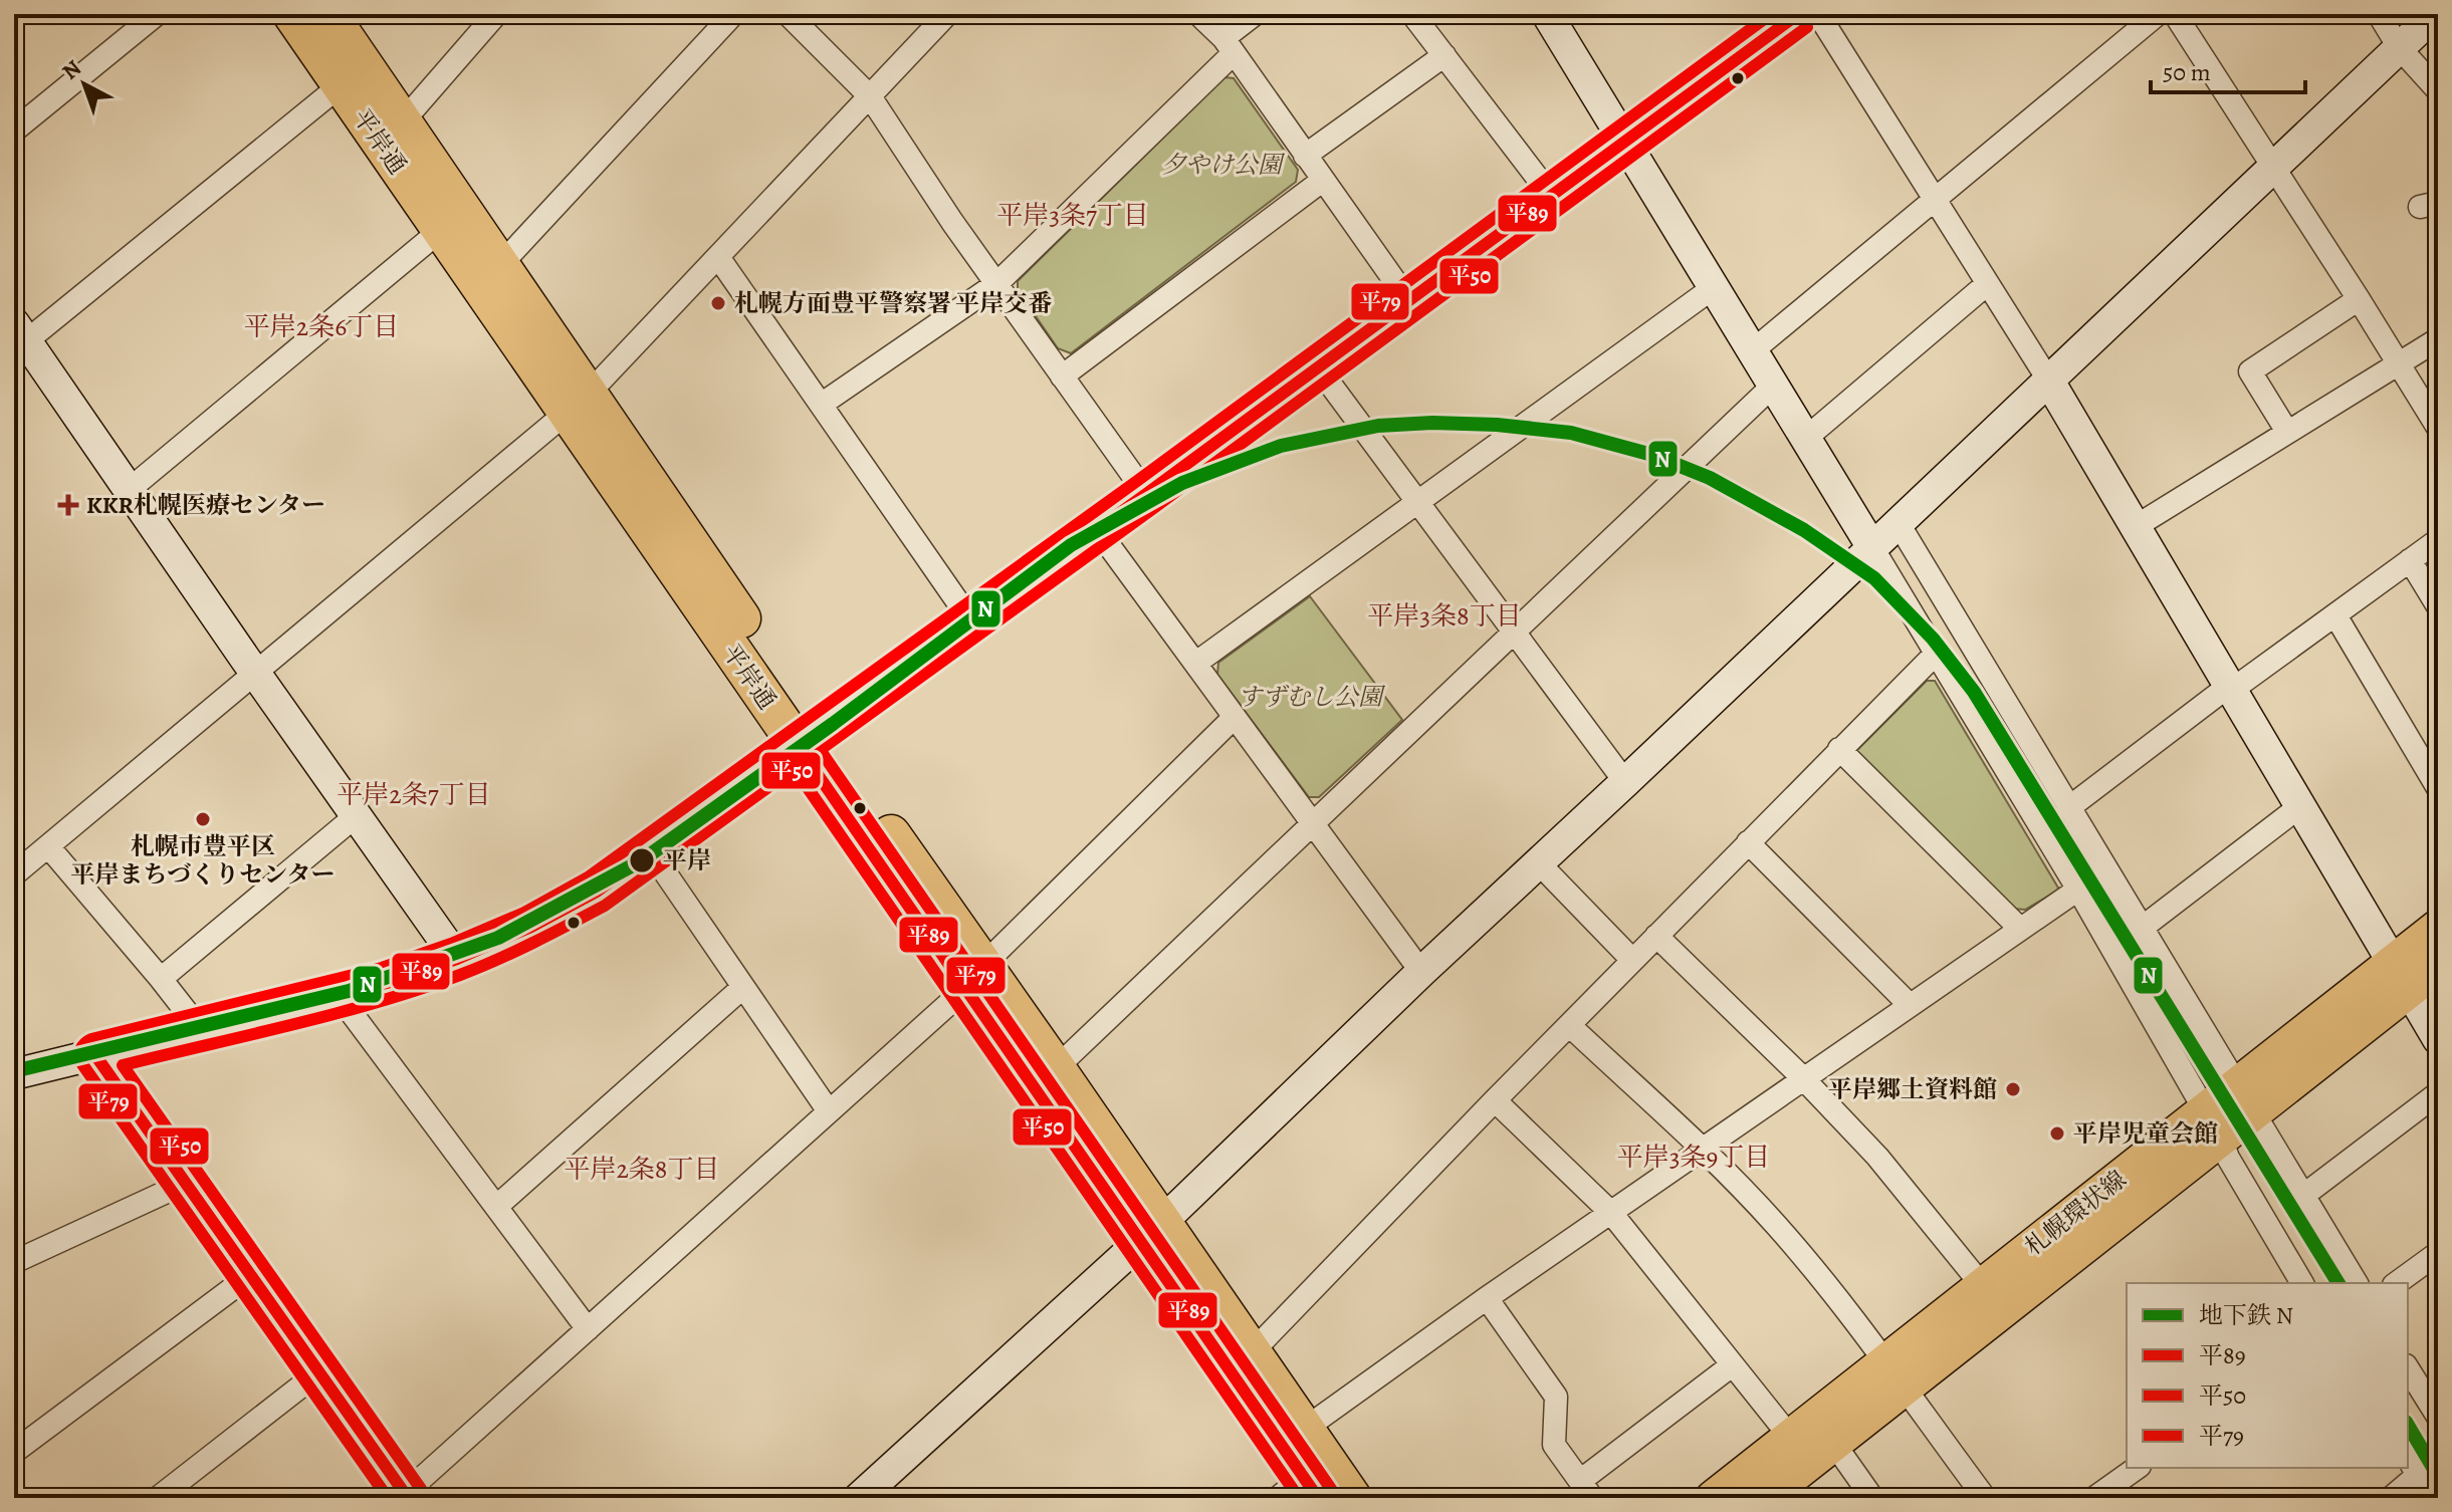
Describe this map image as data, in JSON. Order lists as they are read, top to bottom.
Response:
{
  "streets": {
    "highway": ["平岸通"],
    "main road": ["札幌環状線"]
  },
  "districts": [
    "平岸3条7丁目",
    "平岸2条6丁目",
    "平岸3条8丁目",
    "平岸2条7丁目",
    "平岸3条9丁目",
    "平岸2条8丁目"
  ],
  "parks": ["夕やけ公園", "すずむし公園"],
  "places": {
    "other": [
      "札幌方面豊平警察署 平岸交番",
      "札幌市豊平区 平岸まちづくりセンター",
      "平岸",
      "平岸郷土資料館",
      "平岸児童会館"
    ],
    "health": ["KKR札幌医療センター"]
  },
  "lines": [
    "transit line 平89",
    "transit line 平79",
    "transit line 平50",
    "metro line N"
  ],
  "legend": [
    "地下鉄 N",
    "平89",
    "平50",
    "平79"
  ],
  "scale_bar": "50 m",
  "north": "top left"
}
